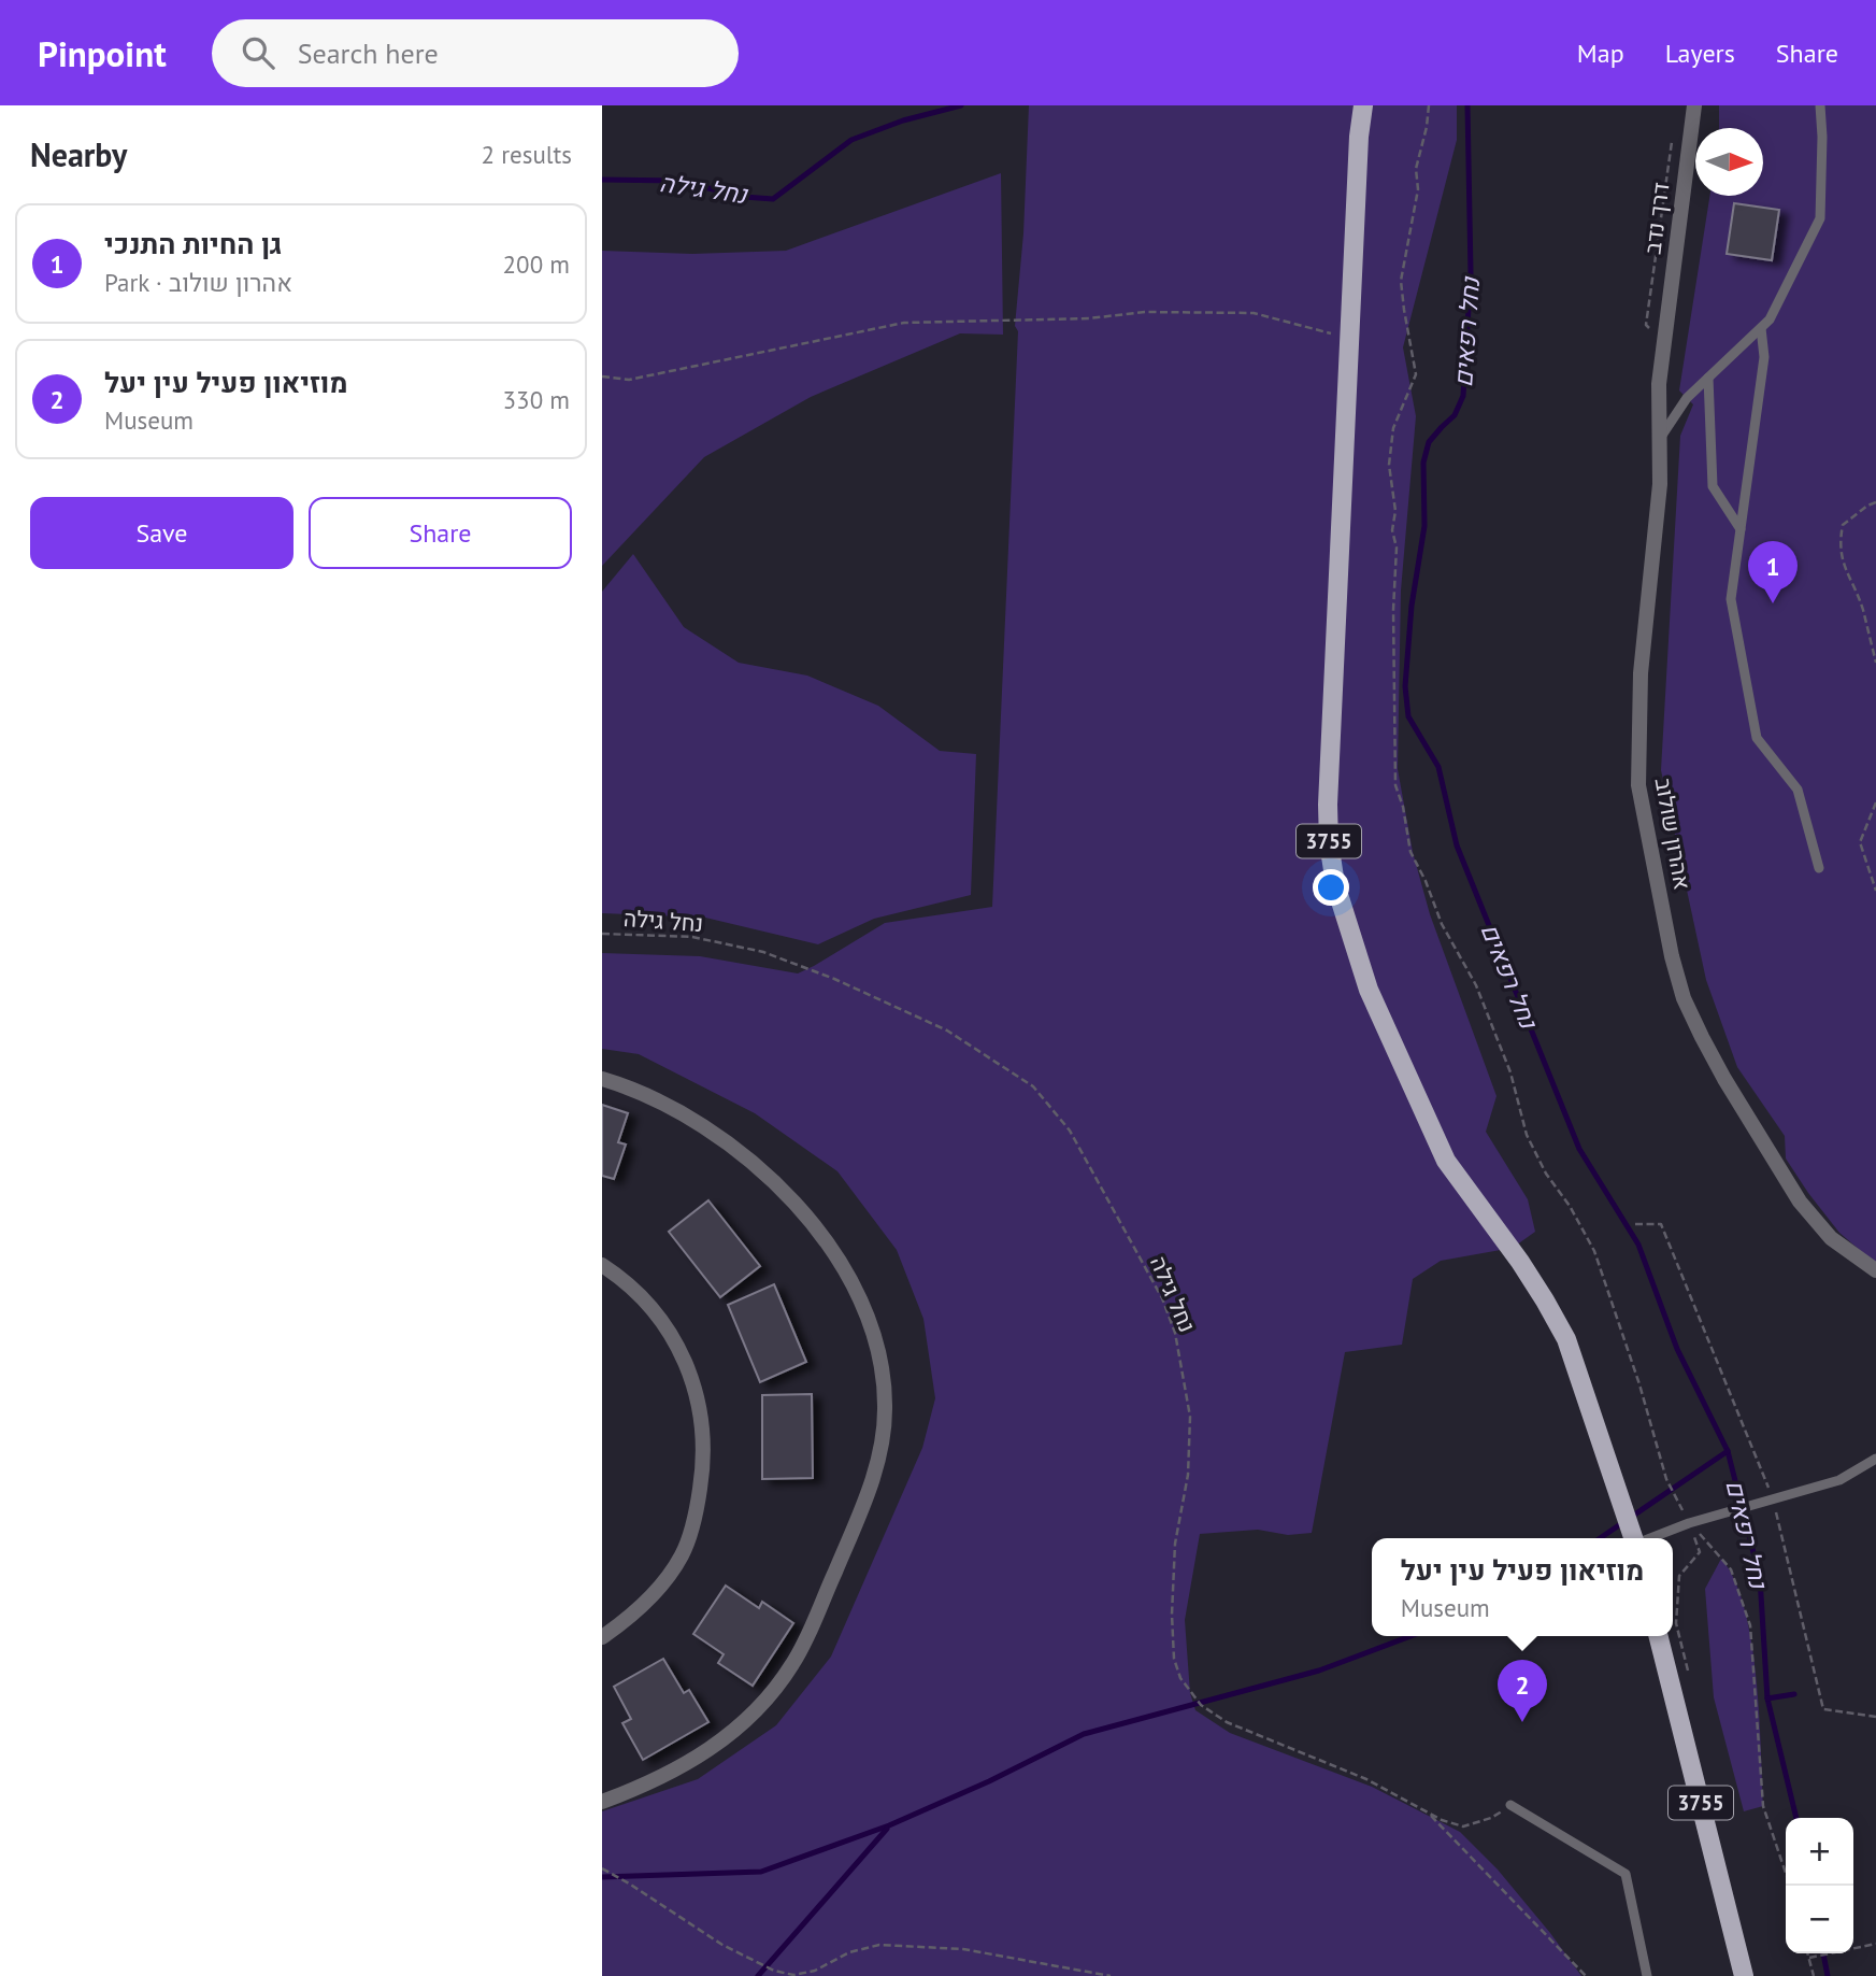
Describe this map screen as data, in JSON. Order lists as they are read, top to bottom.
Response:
{
  "streets": {
    "main road": ["3755"],
    "street": ["דרך נדב", "אהרון שולוב"],
    "path": ["נחל גילה"]
  },
  "crossings": [
    ["דרך נדב", "אהרון שולוב"]
  ],
  "water": ["נחל גילה", "נחל רפאים"],
  "north": "right",
  "page": {
    "header": "Pinpoint",
    "search": "Search here",
    "nav": ["Map", "Layers", "Share"],
    "heading": ["Nearby", "2 results"],
    "list": [
      {
        "mark": "1",
        "name": "גן החיות התנכי",
        "note": "Park · אהרון שולוב",
        "value": "200 m"
      },
      {
        "mark": "2",
        "name": "מוזיאון פעיל עין יעל",
        "note": "Museum",
        "value": "330 m"
      }
    ],
    "buttons": ["Save", "Share"],
    "pins": ["1", "2"],
    "popup": ["מוזיאון פעיל עין יעל", "Museum"],
    "map_buttons": ["+", "−"]
  }
}
